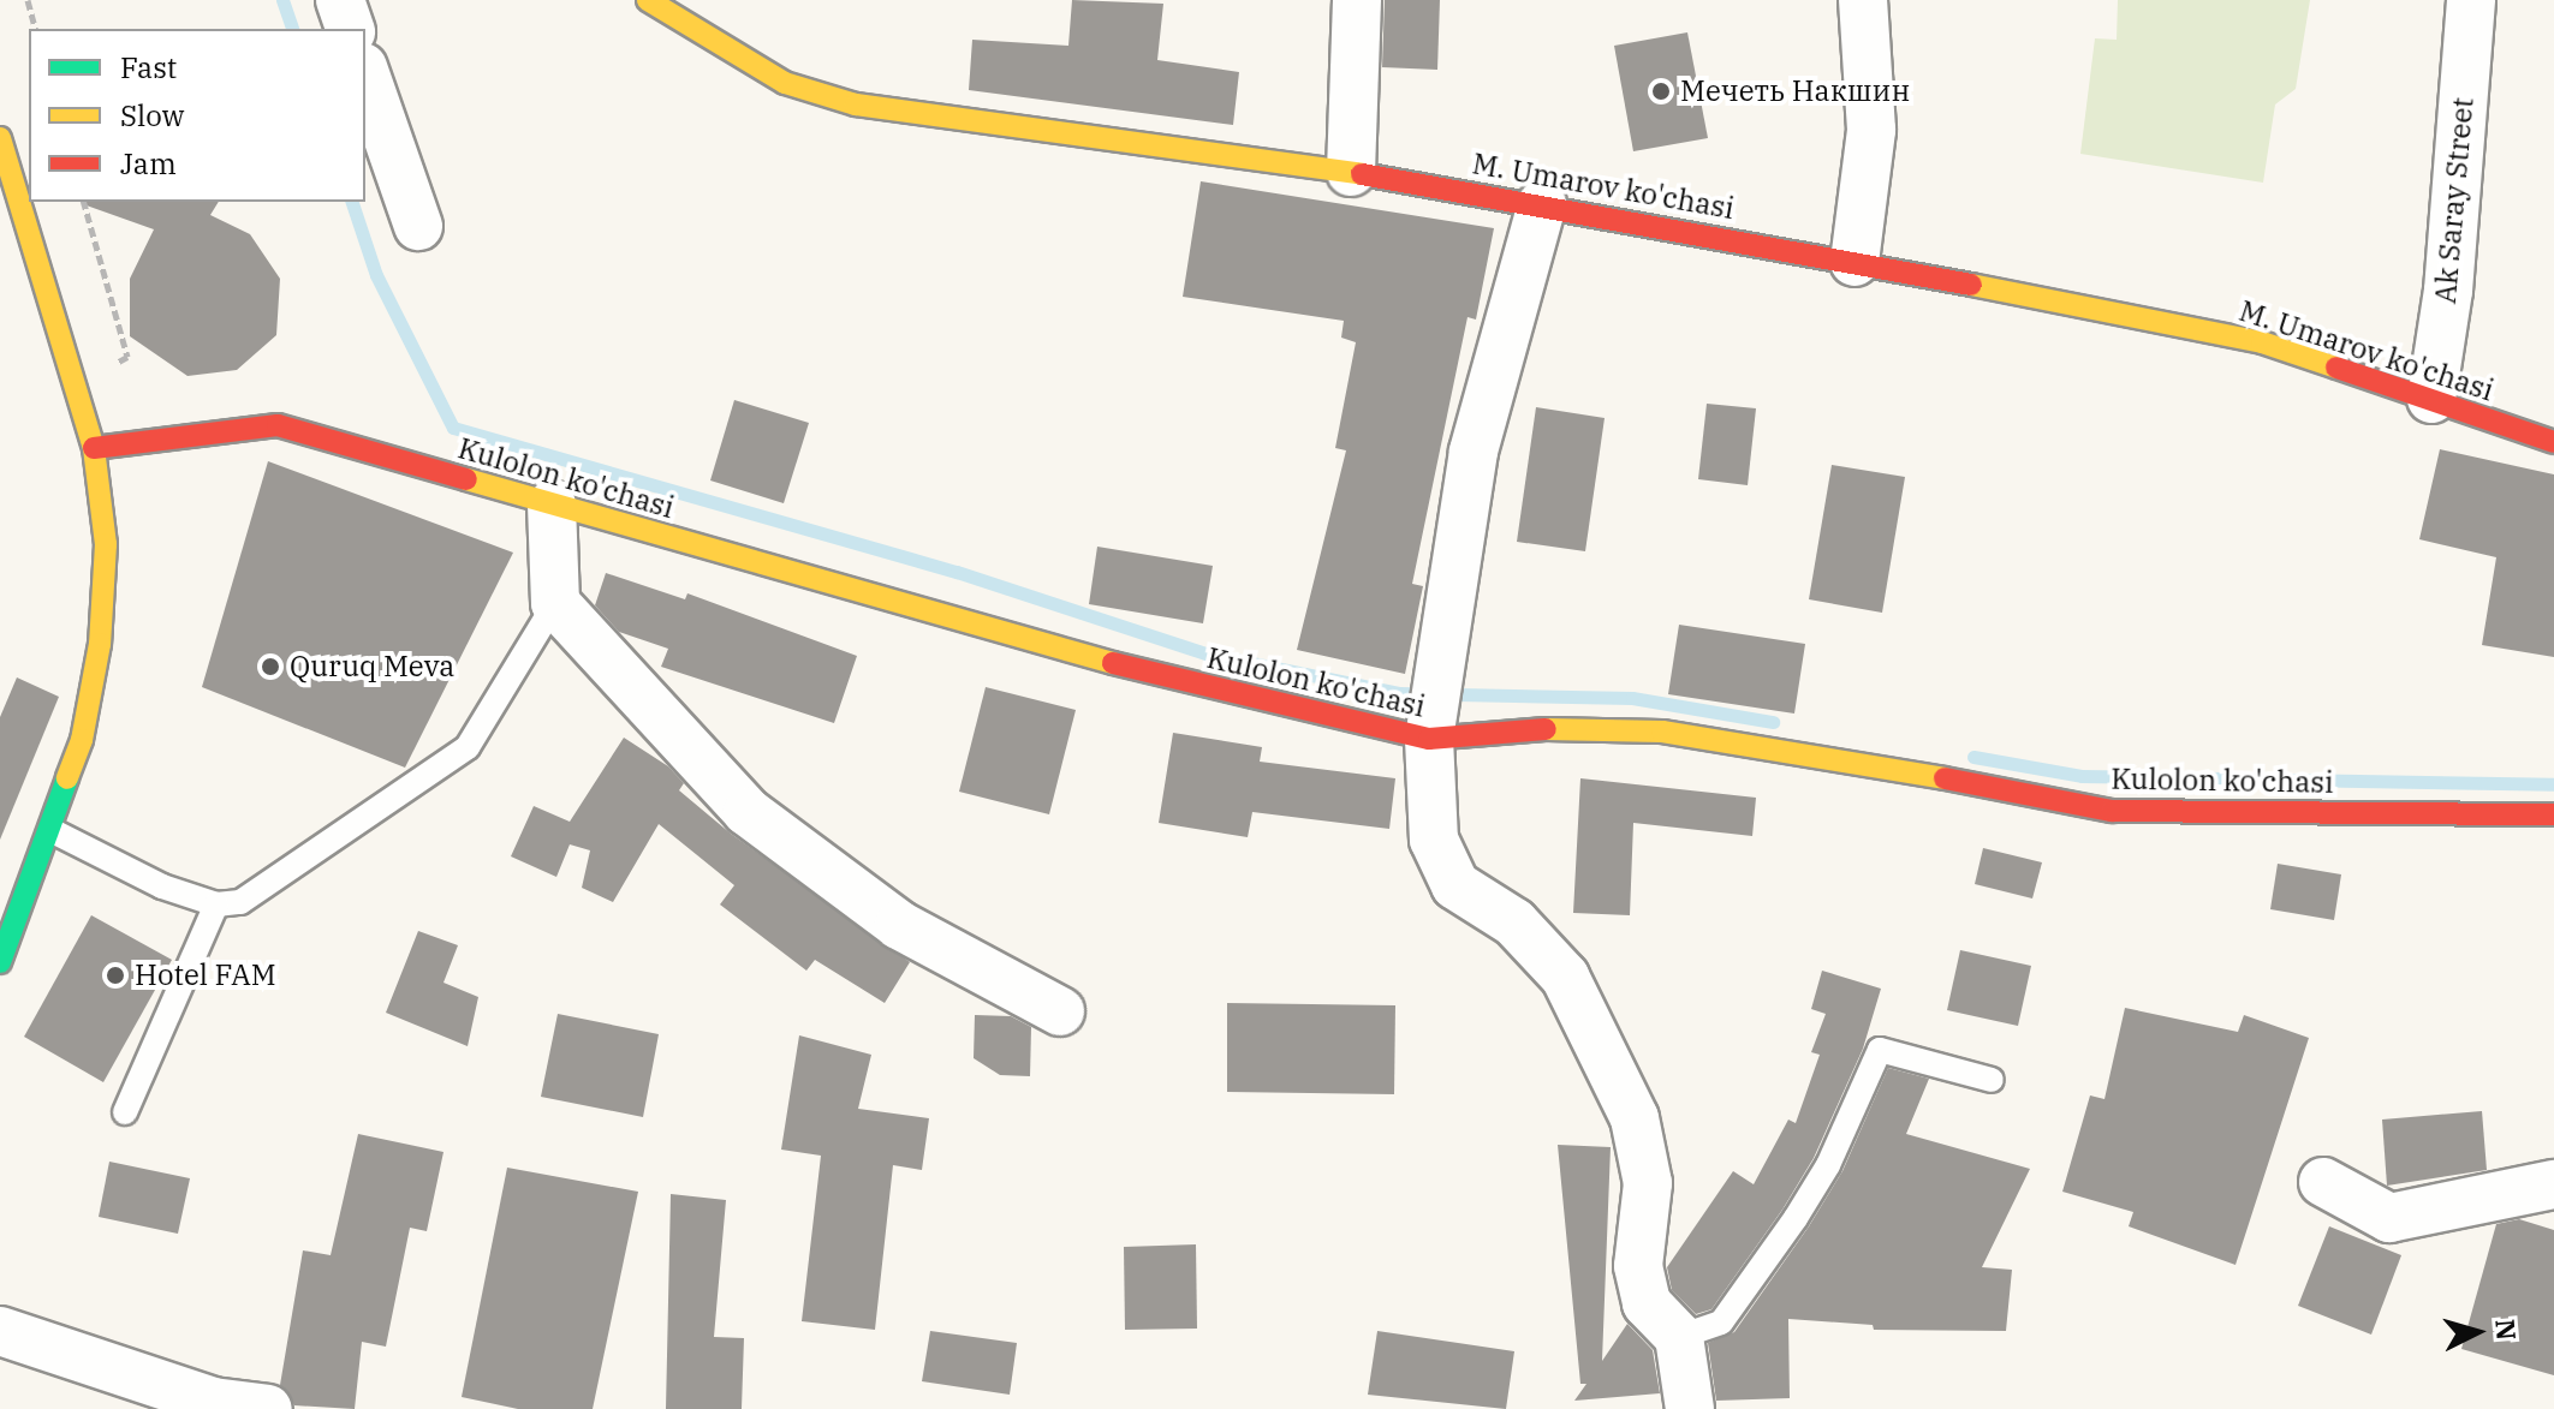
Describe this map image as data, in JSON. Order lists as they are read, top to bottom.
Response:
{
  "streets": {
    "main road": ["M. Umarov ko'chasi", "Kulolon ko'chasi"],
    "street": ["Ak Saray Street"]
  },
  "crossings": [
    ["M. Umarov ko'chasi", "Ak Saray Street"]
  ],
  "places": ["Мечеть Накшин", "Quruq Meva", "Hotel FAM"],
  "legend": ["Fast", "Slow", "Jam"],
  "north": "right"
}
